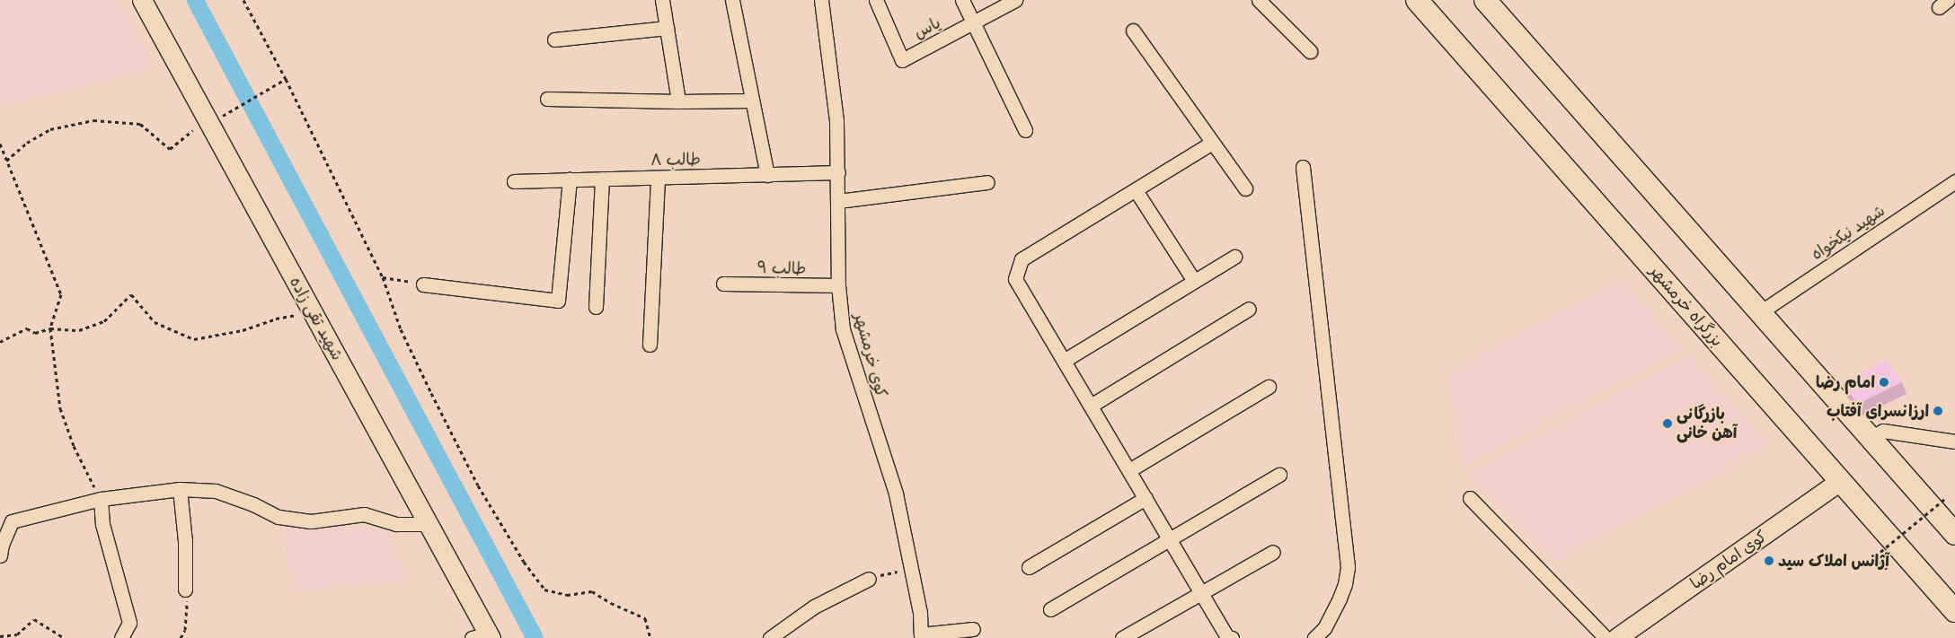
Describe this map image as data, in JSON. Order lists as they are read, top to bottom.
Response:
{
  "streets": {
    "highway": ["بزرگراه خرمشهر"],
    "main road": ["شهید تقی زاده", "کوی امام رضا"],
    "street": [
      "یاس",
      "طالب ۸",
      "شهید نیکخواه",
      "طالب ۹",
      "کوی خرمشهر"
    ]
  },
  "crossings": [
    ["طالب ۸", "کوی خرمشهر"],
    ["طالب ۹", "کوی خرمشهر"],
    ["بزرگراه خرمشهر", "کوی امام رضا"]
  ],
  "places": [
    "امام رضا",
    "ارزانسرای آفتاب",
    "بازرگانی آهن خانی",
    "آژانس املاک سید"
  ]
}
